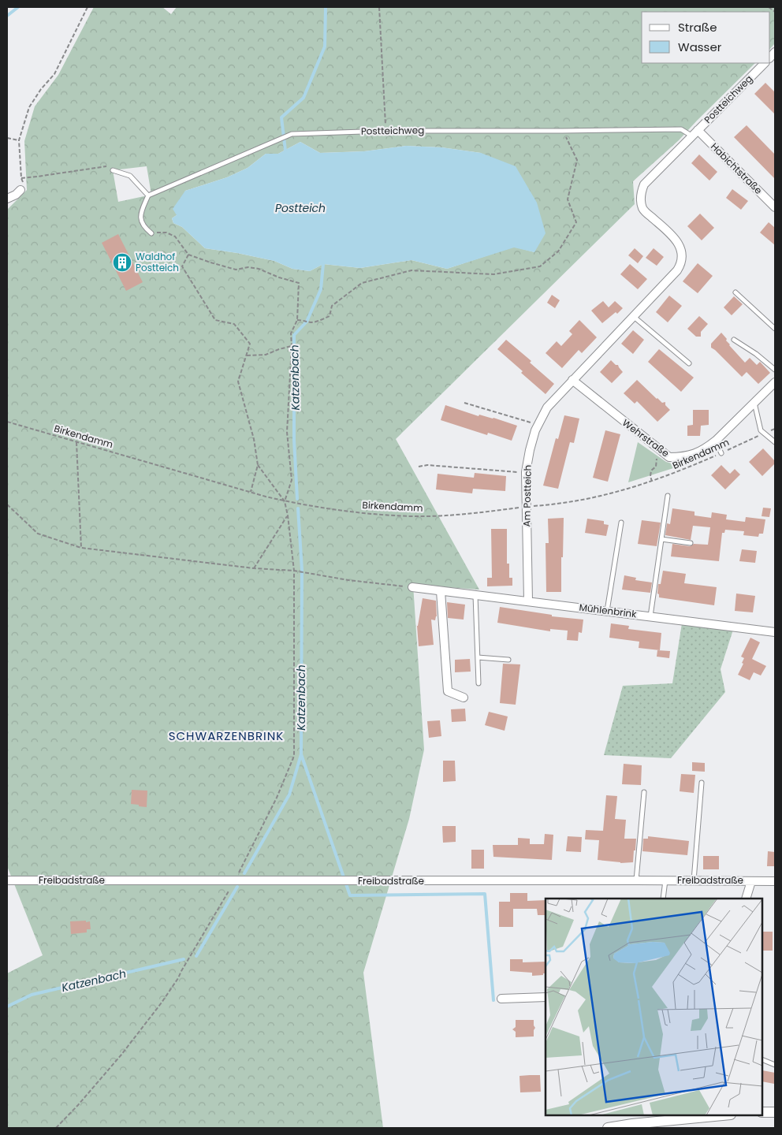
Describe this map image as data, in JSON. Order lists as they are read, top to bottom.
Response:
{
  "streets": {
    "street": [
      "Postteichweg",
      "Habichtstraße",
      "Wehrstraße",
      "Am Postteich",
      "Mühlenbrink",
      "Freibadstraße"
    ],
    "path": ["Birkendamm"]
  },
  "crossings": [
    ["Postteichweg", "Habichtstraße"],
    ["Postteichweg", "Wehrstraße"],
    ["Postteichweg", "Am Postteich"],
    ["Birkendamm", "Am Postteich"],
    ["Wehrstraße", "Am Postteich"],
    ["Am Postteich", "Mühlenbrink"]
  ],
  "districts": ["SCHWARZENBRINK"],
  "water": ["Postteich", "Katzenbach"],
  "places": {
    "building": ["Waldhof Postteich"]
  },
  "legend": ["Straße", "Wasser"]
}
